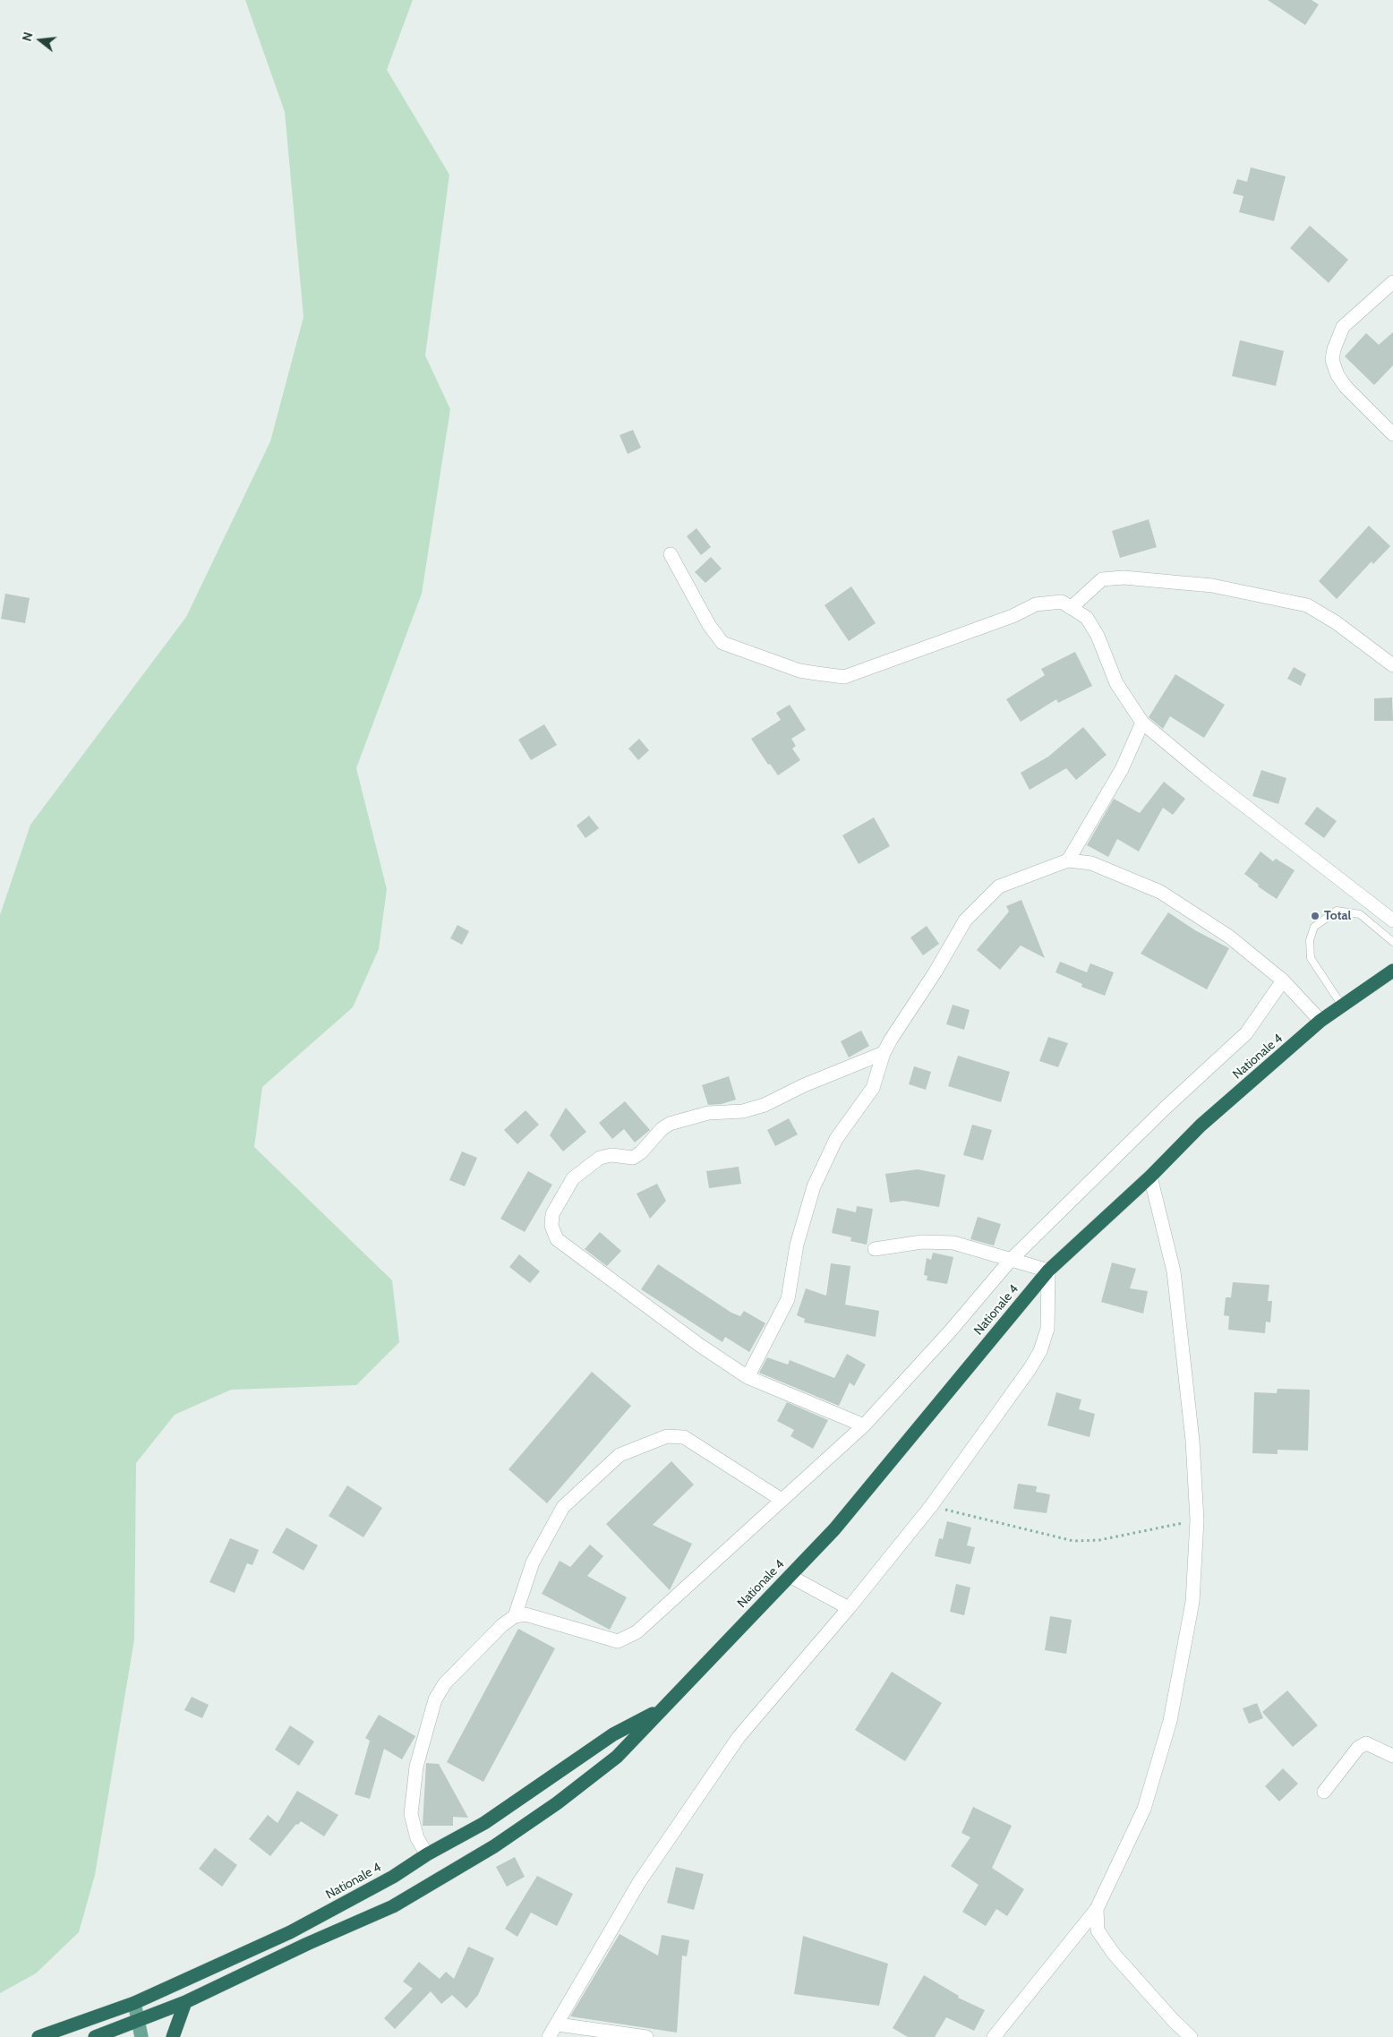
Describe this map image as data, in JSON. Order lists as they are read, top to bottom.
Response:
{
  "streets": {
    "highway": ["Nationale 4"]
  },
  "places": ["Total"],
  "north": "left"
}
